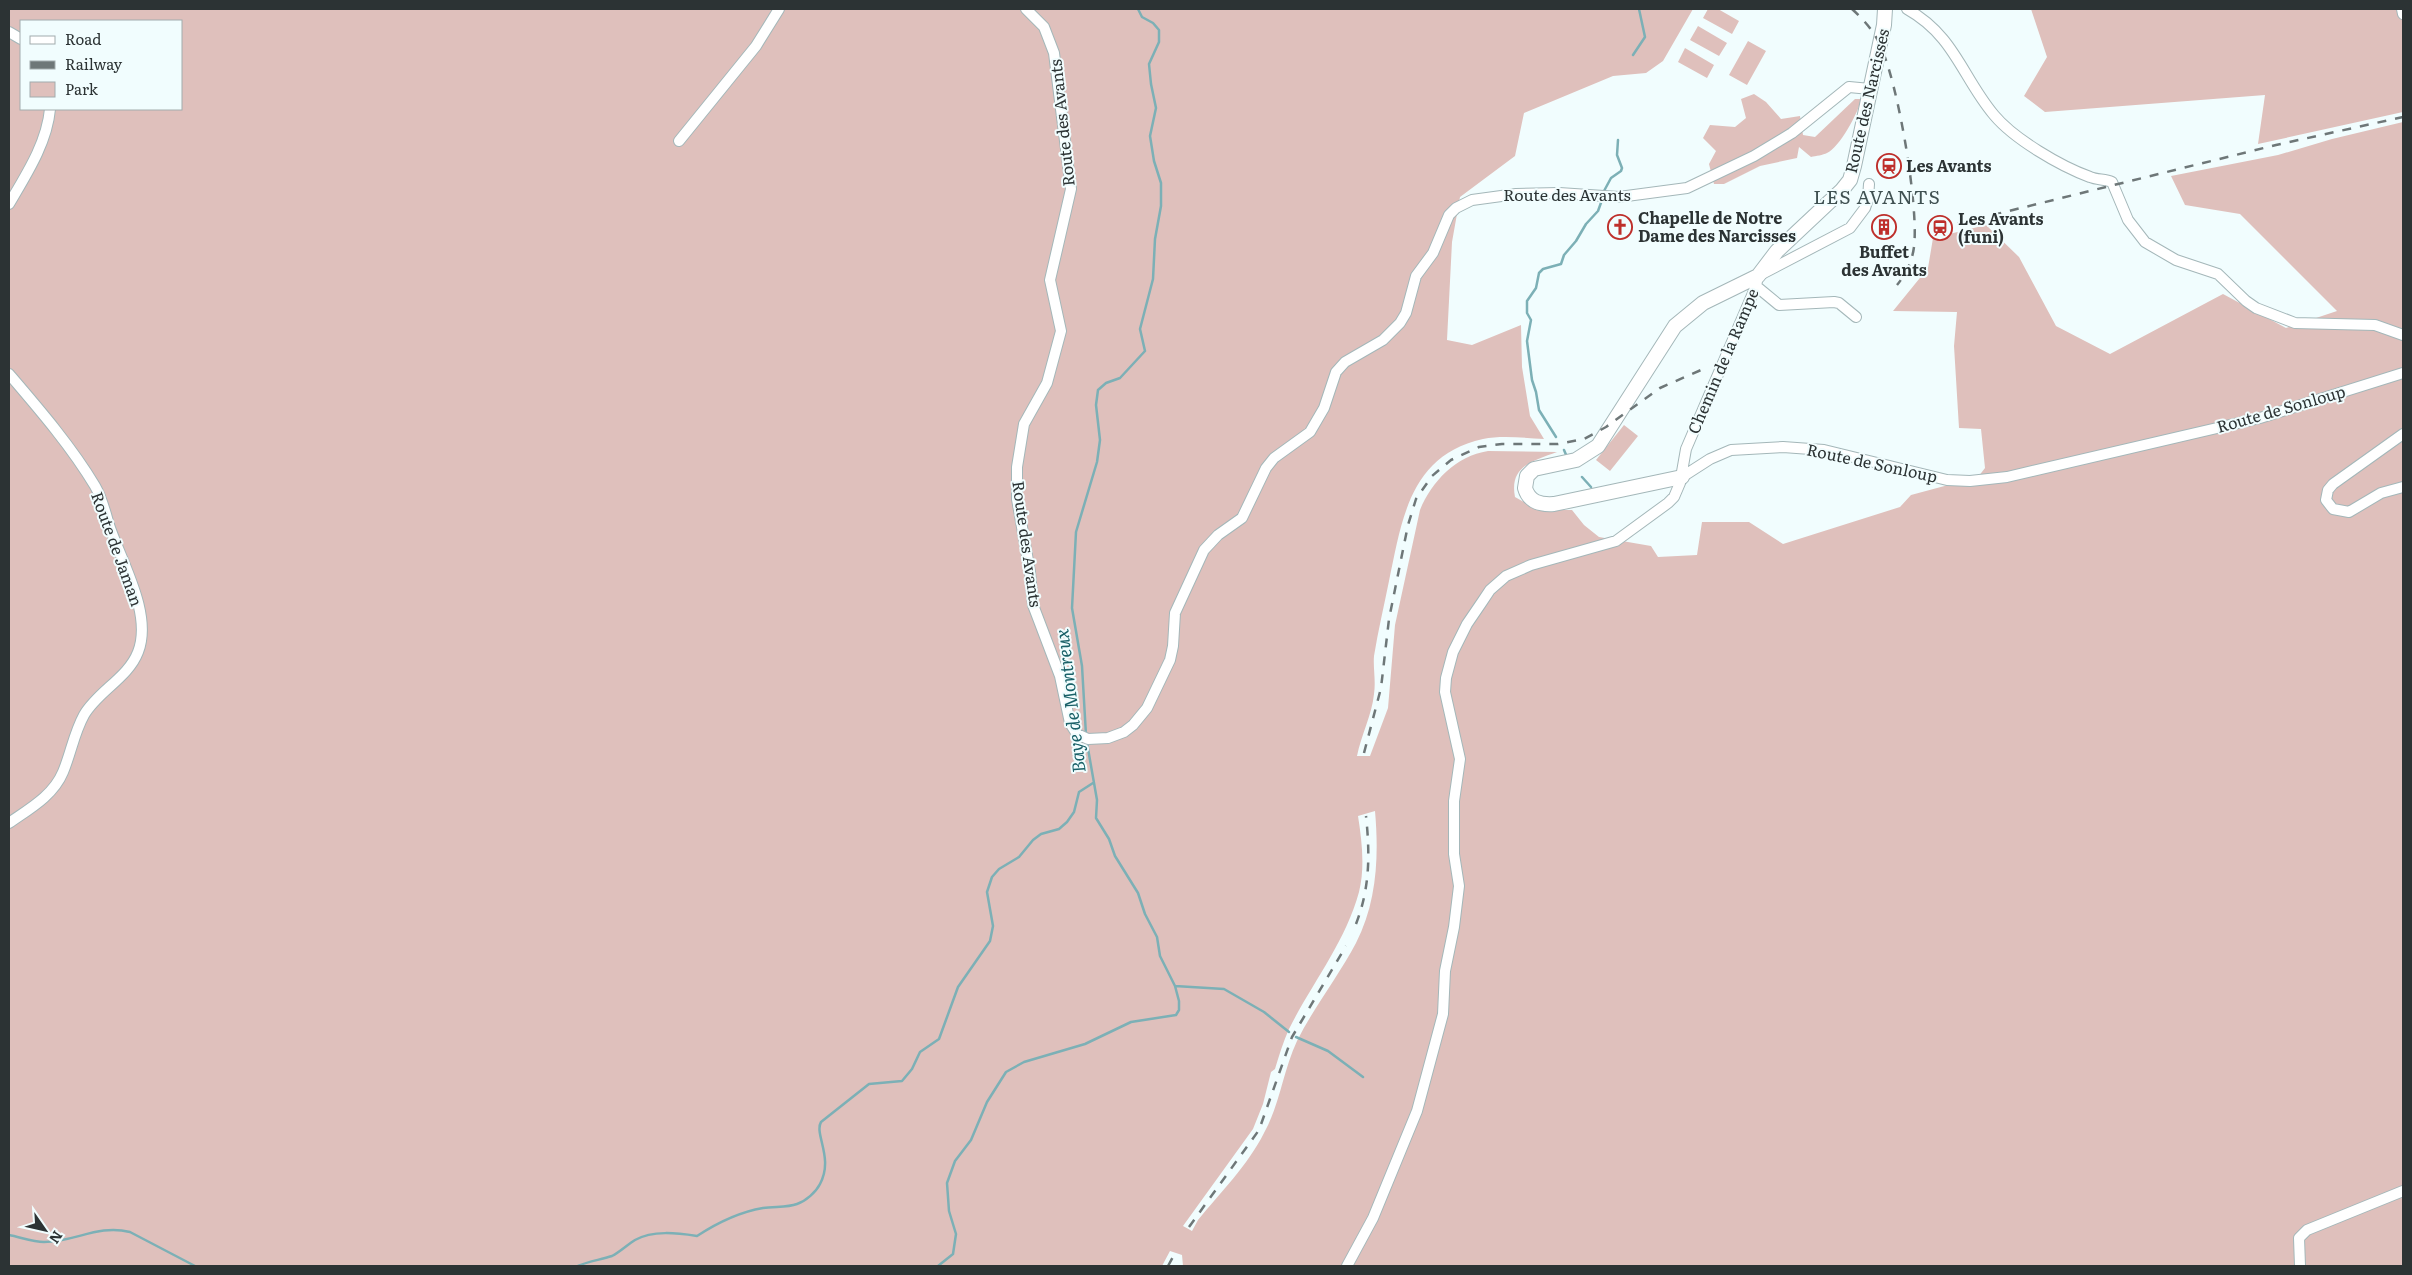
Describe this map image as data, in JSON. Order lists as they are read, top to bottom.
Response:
{
  "streets": {
    "street": [
      "Route des Narcisses",
      "Route des Avants",
      "Chemin de la Rampe",
      "Route de Sonloup",
      "Route de Jaman"
    ]
  },
  "crossings": [
    ["Route des Narcisses", "Route des Avants"],
    ["Route des Narcisses", "Chemin de la Rampe"],
    ["Chemin de la Rampe", "Route de Sonloup"]
  ],
  "districts": ["LES AVANTS"],
  "water": ["Baye de Montreux"],
  "places": {
    "station": ["Les Avants", "Les Avants (funi)"],
    "church": ["Chapelle de Notre Dame des Narcisses"],
    "building": ["Buffet des Avants"]
  },
  "legend": ["Road", "Railway", "Park"],
  "north": "bottom right"
}
